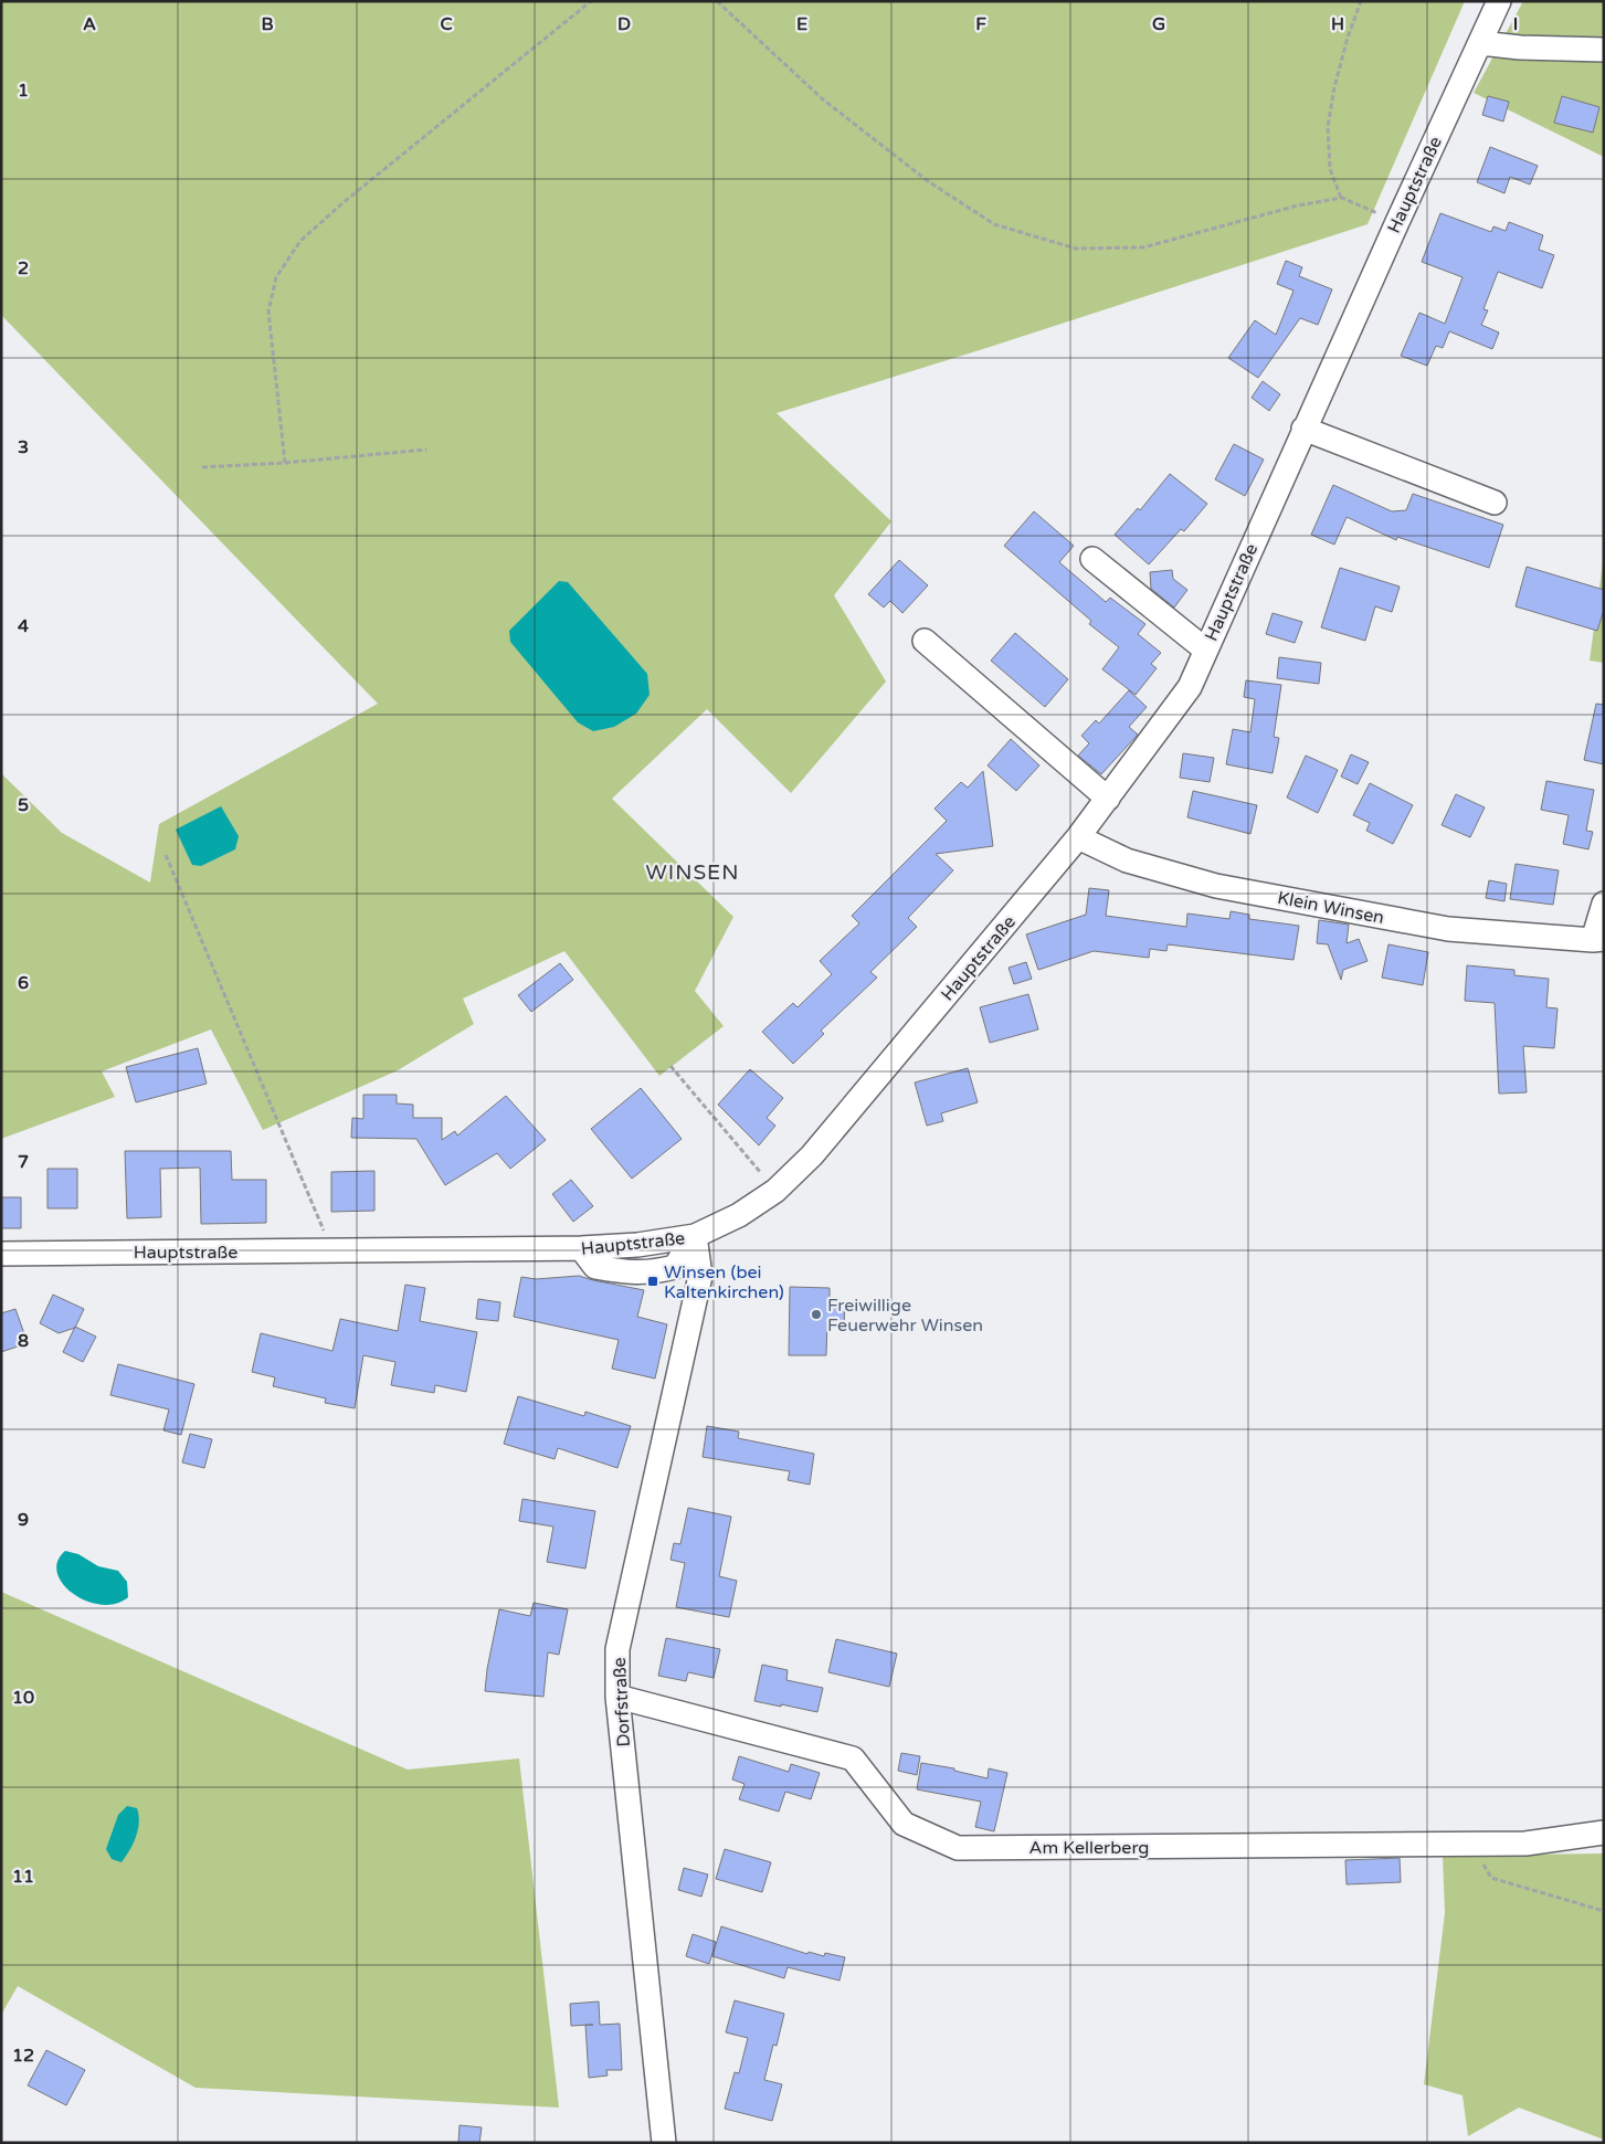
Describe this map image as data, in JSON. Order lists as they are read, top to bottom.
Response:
{
  "streets": {
    "street": [
      "Hauptstraße",
      "Klein Winsen",
      "Dorfstraße",
      "Am Kellerberg"
    ]
  },
  "crossings": [
    ["Hauptstraße", "Klein Winsen"],
    ["Hauptstraße", "Dorfstraße"],
    ["Dorfstraße", "Am Kellerberg"]
  ],
  "districts": ["WINSEN"],
  "places": {
    "transit": ["Winsen (bei Kaltenkirchen)"],
    "other": ["Freiwillige Feuerwehr Winsen"]
  },
  "grid": {
    "columns": [
      "A",
      "B",
      "C",
      "D",
      "E",
      "F",
      "G",
      "H",
      "I"
    ],
    "rows": [
      "1",
      "2",
      "3",
      "4",
      "5",
      "6",
      "7",
      "8",
      "9",
      "10",
      "11",
      "12"
    ]
  }
}
